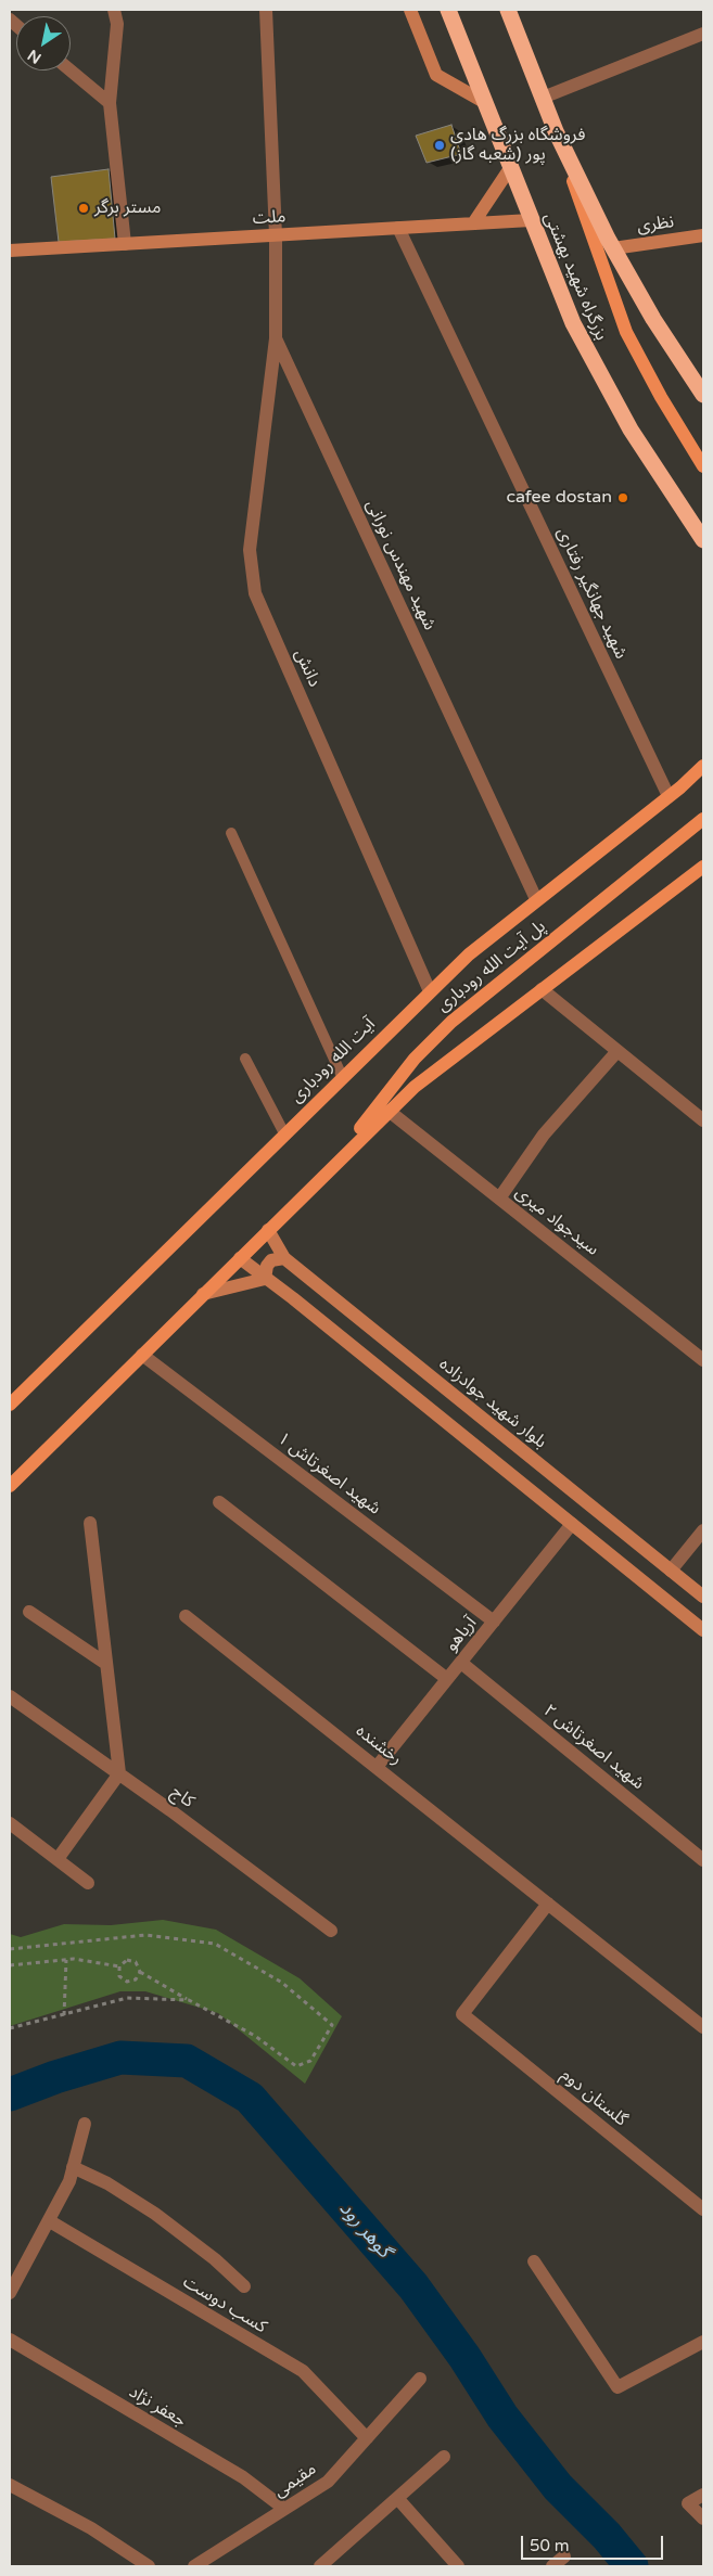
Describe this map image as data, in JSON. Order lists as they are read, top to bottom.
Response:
{
  "streets": {
    "highway": ["بزرگراه شهید بهشتی"],
    "main road": ["پل آیت الله رودباری", "آیت الله رودباری"],
    "street": [
      "ملت",
      "نظری",
      "شهید مهندس نورانی",
      "شهید جهانگیر رفتاری",
      "دانش",
      "سیدجواد میری",
      "بلوار شهید جوادزاده",
      "شهید اصغرتاش ۱",
      "آریاهو",
      "رخشنده",
      "شهید اصغرتاش ۲",
      "کاج",
      "گلستان دوم",
      "کسب دوست",
      "جعفر نژاد",
      "مقیمی"
    ]
  },
  "crossings": [
    ["ملت", "بزرگراه شهید بهشتی"],
    ["ملت", "شهید مهندس نورانی"],
    ["ملت", "شهید جهانگیر رفتاری"],
    ["شهید مهندس نورانی", "دانش"],
    ["شهید مهندس نورانی", "آیت الله رودباری"],
    ["شهید جهانگیر رفتاری", "آیت الله رودباری"],
    ["دانش", "آیت الله رودباری"],
    ["شهید اصغرتاش ۱", "آریاهو"],
    ["آریاهو", "رخشنده"],
    ["آریاهو", "شهید اصغرتاش ۲"],
    ["رخشنده", "گلستان دوم"],
    ["کسب دوست", "مقیمی"],
    ["جعفر نژاد", "مقیمی"]
  ],
  "water": ["گوهر رود"],
  "places": ["فروشگاه بزرگ هادی پور (شعبه گاز)", "مستر برگر", "cafee dostan"],
  "scale_bar": "50 m",
  "north": "bottom left"
}
